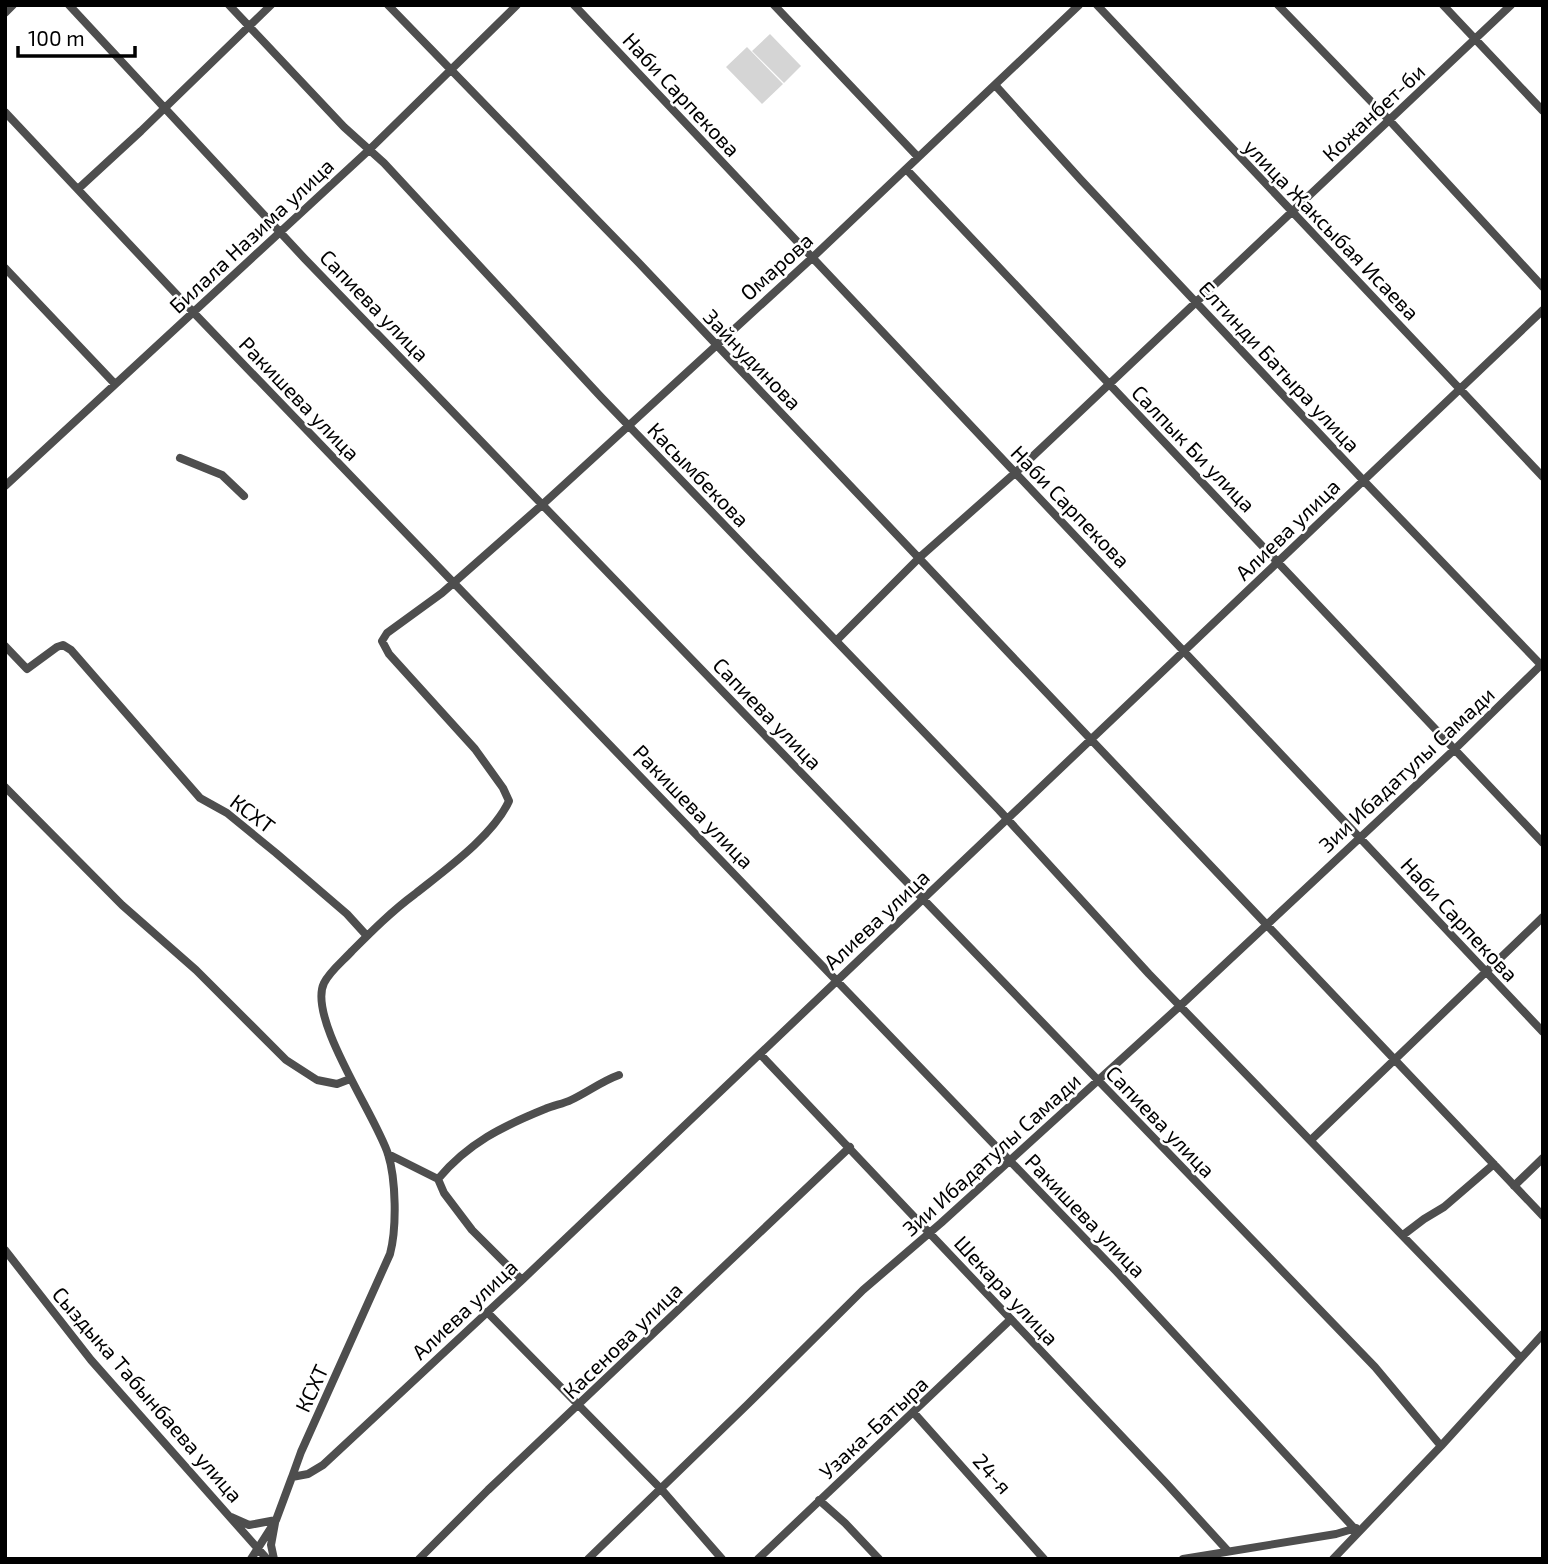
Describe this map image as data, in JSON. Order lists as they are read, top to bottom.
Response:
{
  "streets": {
    "street": [
      "Наби Сарпекова",
      "Кожанбет-би",
      "улица Жаксыбая Исаева",
      "Билала Назима улица",
      "Омарова",
      "Сапиева улица",
      "Зайнудинова",
      "Елтинди Батыра улица",
      "Ракишева улица",
      "Салпык Би улица",
      "Касымбекова",
      "Алиева улица",
      "Зии Ибадатулы Самади",
      "КСХТ",
      "Шекара улица",
      "Касенова улица",
      "Сыздыка Табынбаева улица",
      "Узака-Батыра",
      "24-я"
    ]
  },
  "crossings": [
    ["Наби Сарпекова", "Кожанбет-би"],
    ["Наби Сарпекова", "Омарова"],
    ["Наби Сарпекова", "Алиева улица"],
    ["Наби Сарпекова", "Зии Ибадатулы Самади"],
    ["Кожанбет-би", "улица Жаксыбая Исаева"],
    ["Кожанбет-би", "Зайнудинова"],
    ["Кожанбет-би", "Елтинди Батыра улица"],
    ["Кожанбет-би", "Салпык Би улица"],
    ["Кожанбет-би", "Касымбекова"],
    ["улица Жаксыбая Исаева", "Алиева улица"],
    ["Билала Назима улица", "Сапиева улица"],
    ["Билала Назима улица", "Зайнудинова"],
    ["Билала Назима улица", "Ракишева улица"],
    ["Билала Назима улица", "Касымбекова"],
    ["Омарова", "Сапиева улица"],
    ["Омарова", "Зайнудинова"],
    ["Омарова", "Елтинди Батыра улица"],
    ["Омарова", "Ракишева улица"],
    ["Омарова", "Салпык Би улица"],
    ["Омарова", "Касымбекова"],
    ["Омарова", "КСХТ"],
    ["Сапиева улица", "Алиева улица"],
    ["Сапиева улица", "Зии Ибадатулы Самади"],
    ["Зайнудинова", "Алиева улица"],
    ["Зайнудинова", "Зии Ибадатулы Самади"],
    ["Елтинди Батыра улица", "Алиева улица"],
    ["Елтинди Батыра улица", "Зии Ибадатулы Самади"],
    ["Ракишева улица", "Алиева улица"],
    ["Ракишева улица", "Зии Ибадатулы Самади"],
    ["Салпык Би улица", "Алиева улица"],
    ["Салпык Би улица", "Зии Ибадатулы Самади"],
    ["Касымбекова", "Алиева улица"],
    ["Касымбекова", "Зии Ибадатулы Самади"],
    ["Алиева улица", "КСХТ"],
    ["Алиева улица", "Шекара улица"],
    ["Зии Ибадатулы Самади", "Шекара улица"],
    ["Шекара улица", "Касенова улица"],
    ["Шекара улица", "Узака-Батыра"],
    ["Узака-Батыра", "24-я"]
  ],
  "scale_bar": "100 m"
}
